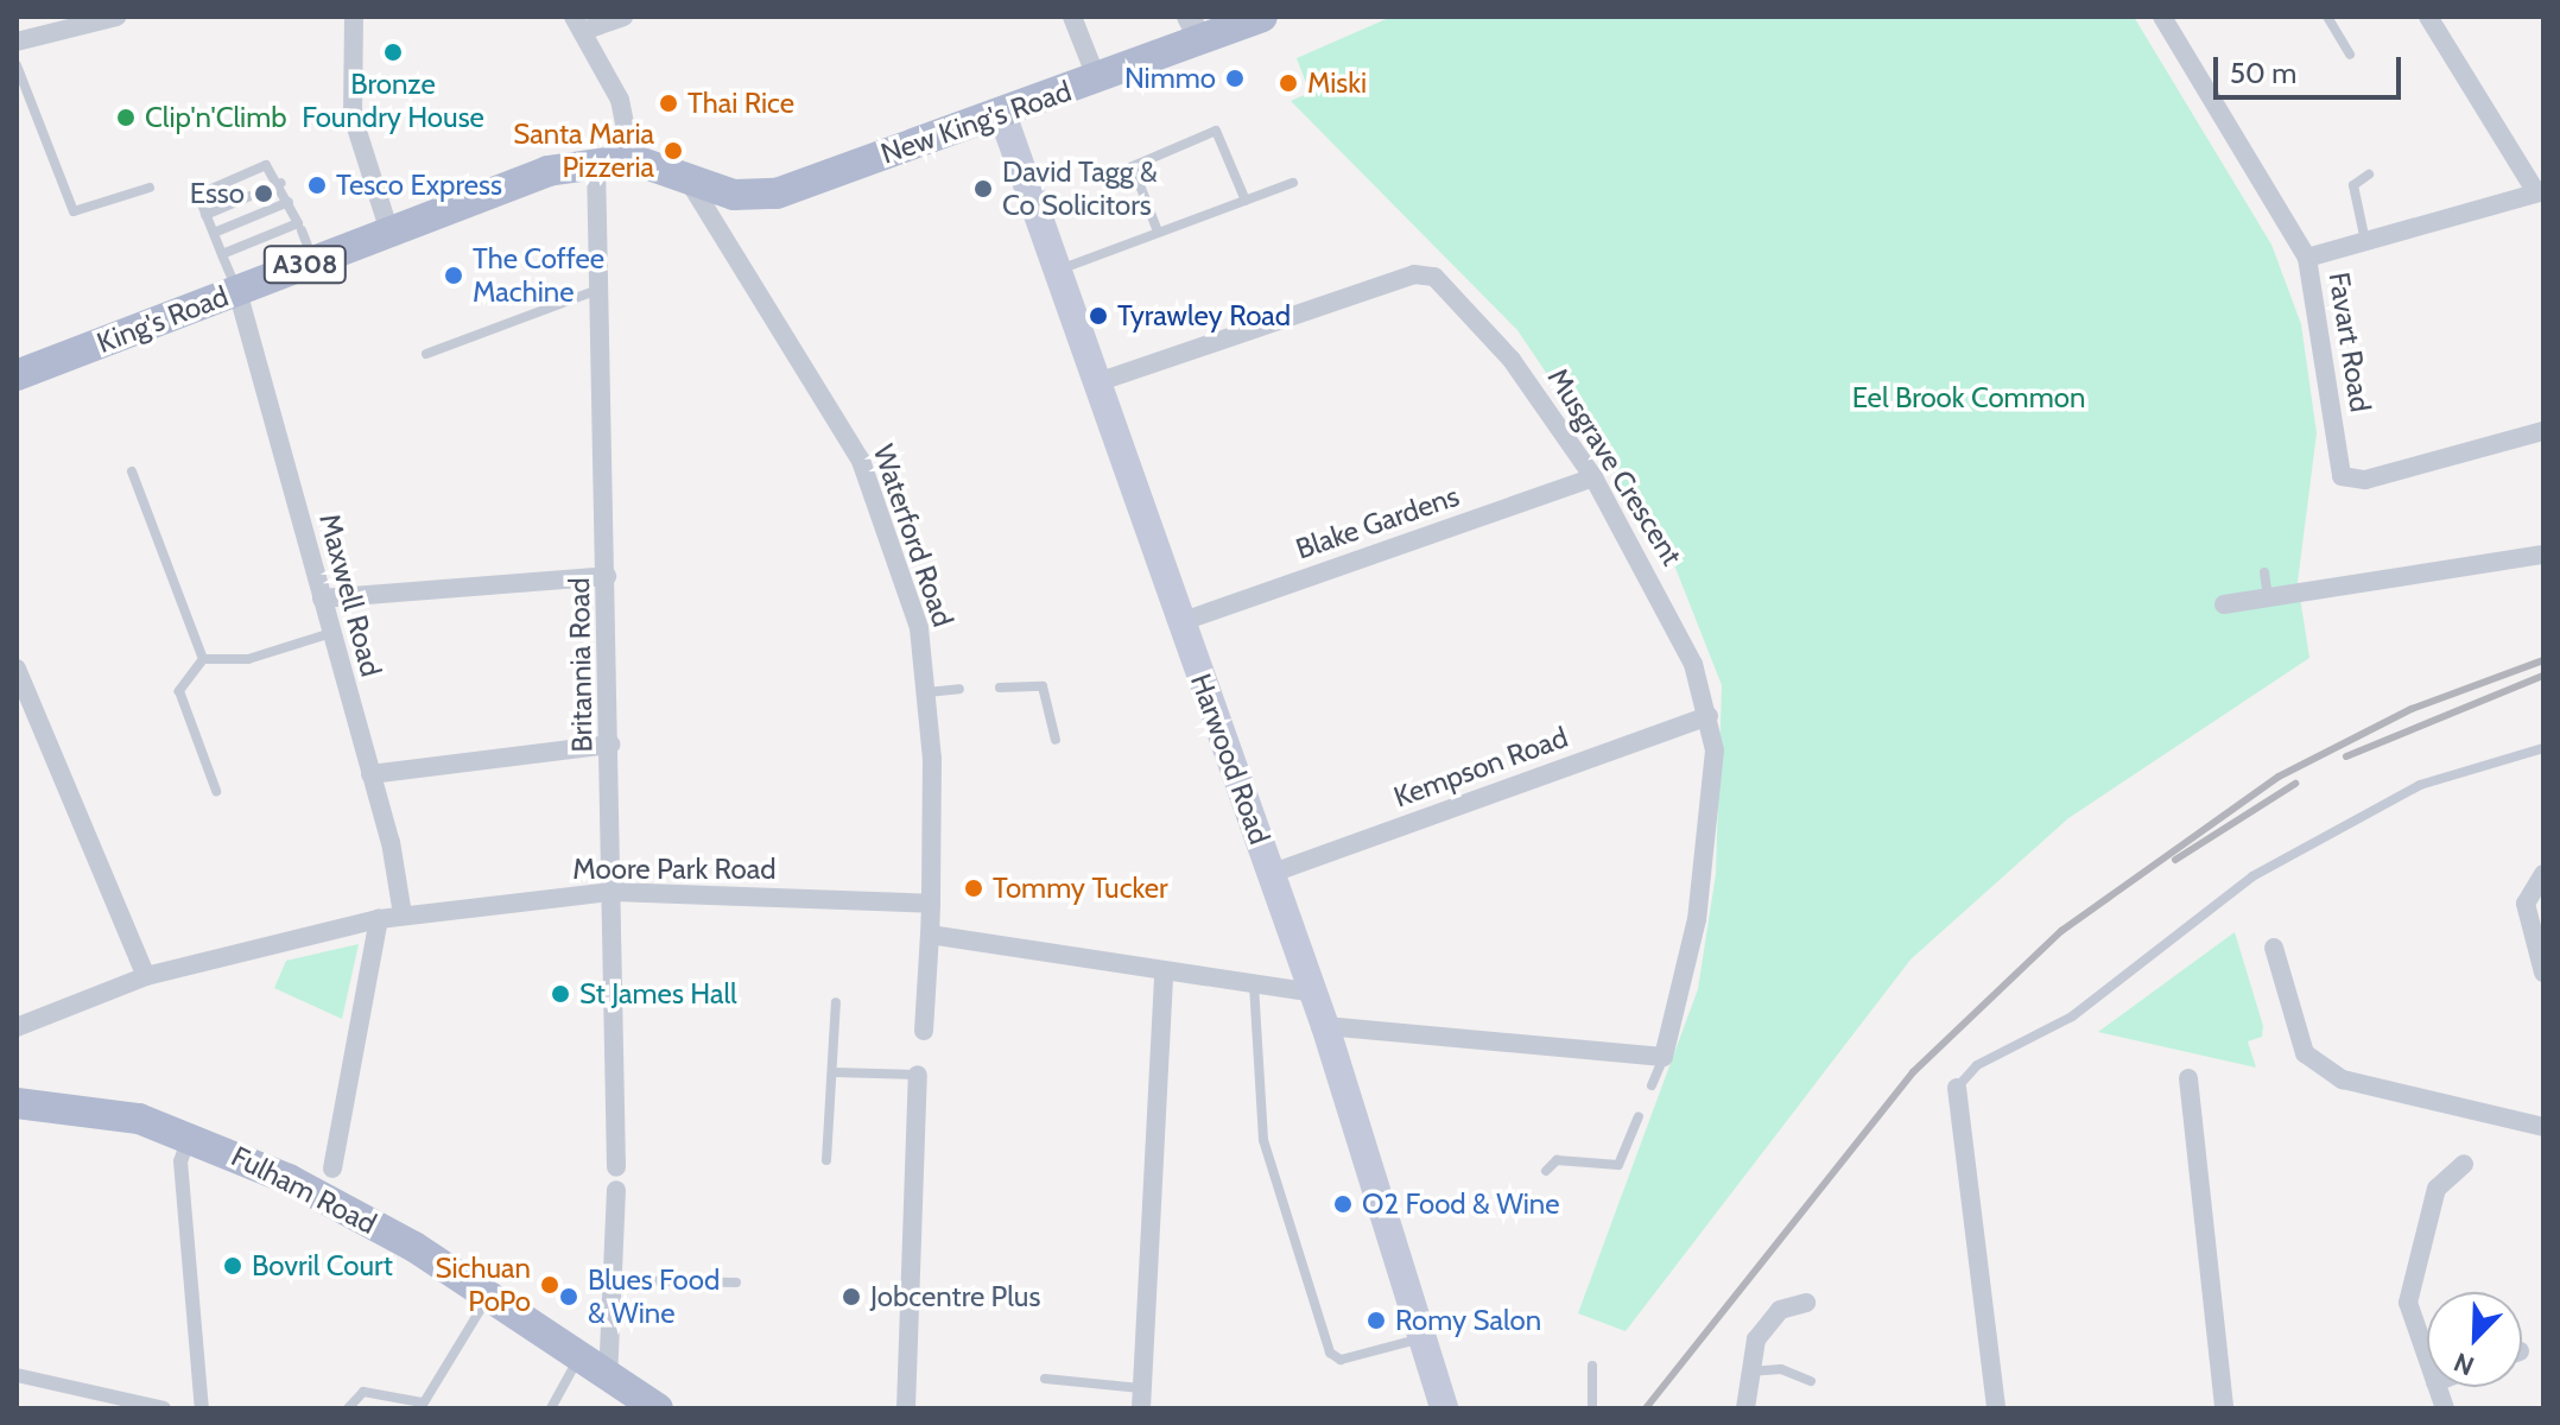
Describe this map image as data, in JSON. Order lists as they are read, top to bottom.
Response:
{
  "streets": {
    "main road": [
      "New King's Road",
      "A308",
      "King's Road",
      "Harwood Road",
      "Fulham Road"
    ],
    "street": [
      "Favart Road",
      "Musgrave Crescent",
      "Blake Gardens",
      "Waterford Road",
      "Maxwell Road",
      "Britannia Road",
      "Kempson Road",
      "Moore Park Road"
    ]
  },
  "crossings": [
    ["New King's Road", "King's Road"],
    ["New King's Road", "Waterford Road"],
    ["New King's Road", "Harwood Road"],
    ["King's Road", "Waterford Road"],
    ["King's Road", "Maxwell Road"],
    ["King's Road", "Britannia Road"],
    ["Musgrave Crescent", "Blake Gardens"],
    ["Musgrave Crescent", "Harwood Road"],
    ["Musgrave Crescent", "Kempson Road"],
    ["Blake Gardens", "Harwood Road"],
    ["Waterford Road", "Moore Park Road"],
    ["Maxwell Road", "Moore Park Road"],
    ["Britannia Road", "Moore Park Road"],
    ["Harwood Road", "Kempson Road"]
  ],
  "parks": ["Eel Brook Common"],
  "places": [
    "Bronze Foundry House",
    "Nimmo",
    "Miski",
    "Thai Rice",
    "Clip'n'Climb",
    "Santa Maria Pizzeria",
    "Tesco Express",
    "David Tagg & Co Solicitors",
    "Esso",
    "The Coffee Machine",
    "Tyrawley Road",
    "Tommy Tucker",
    "St James Hall",
    "O2 Food & Wine",
    "Bovril Court",
    "Sichuan PoPo",
    "Blues Food & Wine",
    "Jobcentre Plus",
    "Romy Salon"
  ],
  "scale_bar": "50 m",
  "north": "bottom left"
}
